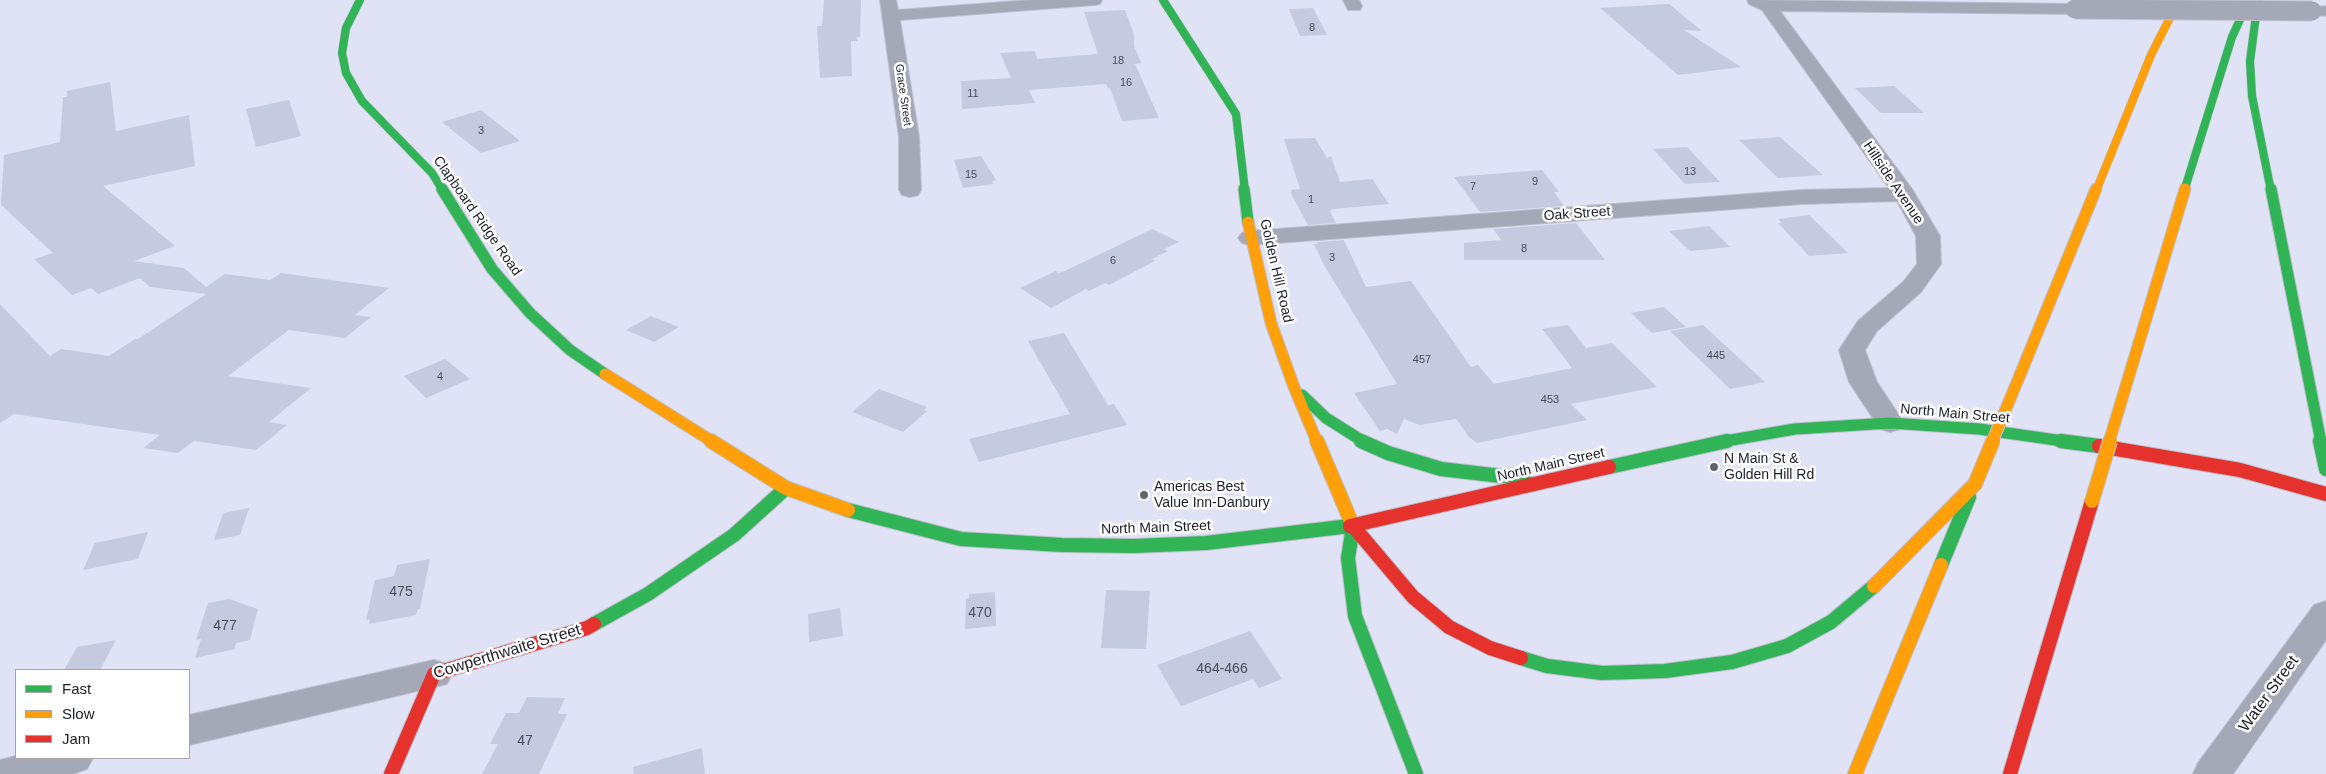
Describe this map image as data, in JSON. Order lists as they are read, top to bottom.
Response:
{
  "streets": {
    "main road": [
      "Clapboard Ridge Road",
      "Golden Hill Road",
      "North Main Street",
      "Cowperthwaite Street"
    ],
    "street": [
      "Grace Street",
      "Hillside Avenue",
      "Oak Street",
      "Water Street"
    ]
  },
  "crossings": [
    ["Hillside Avenue", "Oak Street"],
    ["Hillside Avenue", "North Main Street"],
    ["Oak Street", "Golden Hill Road"],
    ["Clapboard Ridge Road", "North Main Street"],
    ["Clapboard Ridge Road", "Cowperthwaite Street"],
    ["Golden Hill Road", "North Main Street"],
    ["North Main Street", "Cowperthwaite Street"]
  ],
  "places": ["N Main St & Golden Hill Rd", "Americas Best Value Inn-Danbury"],
  "house_numbers": [
    "8",
    "18",
    "16",
    "11",
    "3",
    "13",
    "15",
    "9",
    "7",
    "1",
    "8",
    "3",
    "6",
    "445",
    "457",
    "4",
    "453",
    "475",
    "470",
    "477",
    "464-466",
    "47"
  ],
  "legend": ["Fast", "Slow", "Jam"]
}
